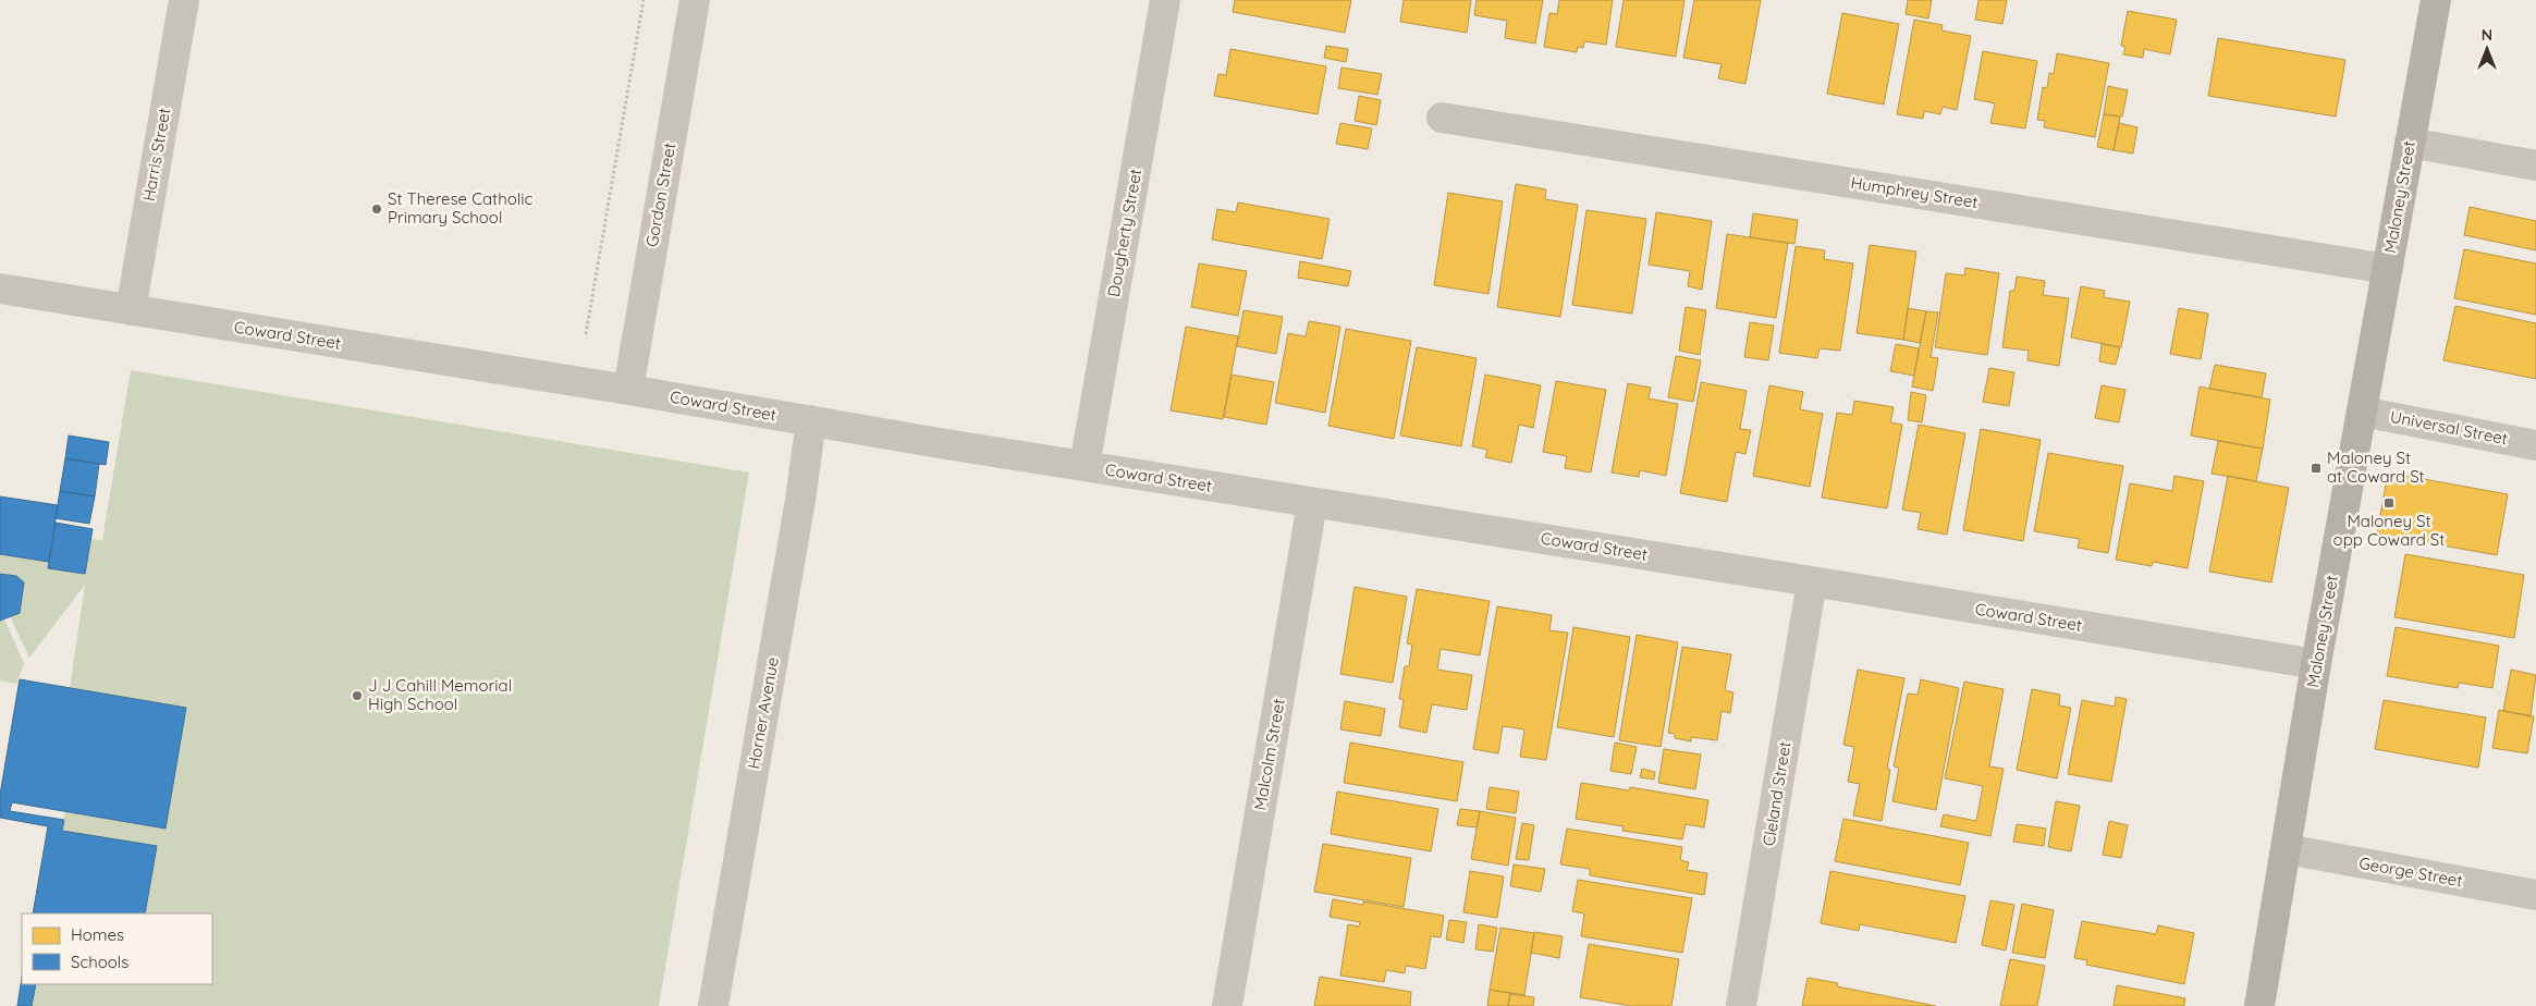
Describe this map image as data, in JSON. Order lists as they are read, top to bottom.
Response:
{
  "streets": {
    "main road": ["Maloney Street"],
    "street": [
      "Harris Street",
      "Humphrey Street",
      "Gordon Street",
      "Dougherty Street",
      "Coward Street",
      "Universal Street",
      "Horner Avenue",
      "Malcolm Street",
      "Cleland Street",
      "George Street"
    ]
  },
  "crossings": [
    ["Harris Street", "Coward Street"],
    ["Humphrey Street", "Maloney Street"],
    ["Gordon Street", "Coward Street"],
    ["Maloney Street", "Coward Street"],
    ["Maloney Street", "Universal Street"],
    ["Maloney Street", "George Street"],
    ["Dougherty Street", "Coward Street"],
    ["Coward Street", "Horner Avenue"],
    ["Coward Street", "Malcolm Street"],
    ["Coward Street", "Cleland Street"]
  ],
  "places": {
    "other": ["St Therese Catholic Primary School", "J J Cahill Memorial High School"],
    "transit": ["Maloney St at Coward St", "Maloney St opp Coward St"]
  },
  "legend": ["Homes", "Schools"],
  "north": "top"
}
